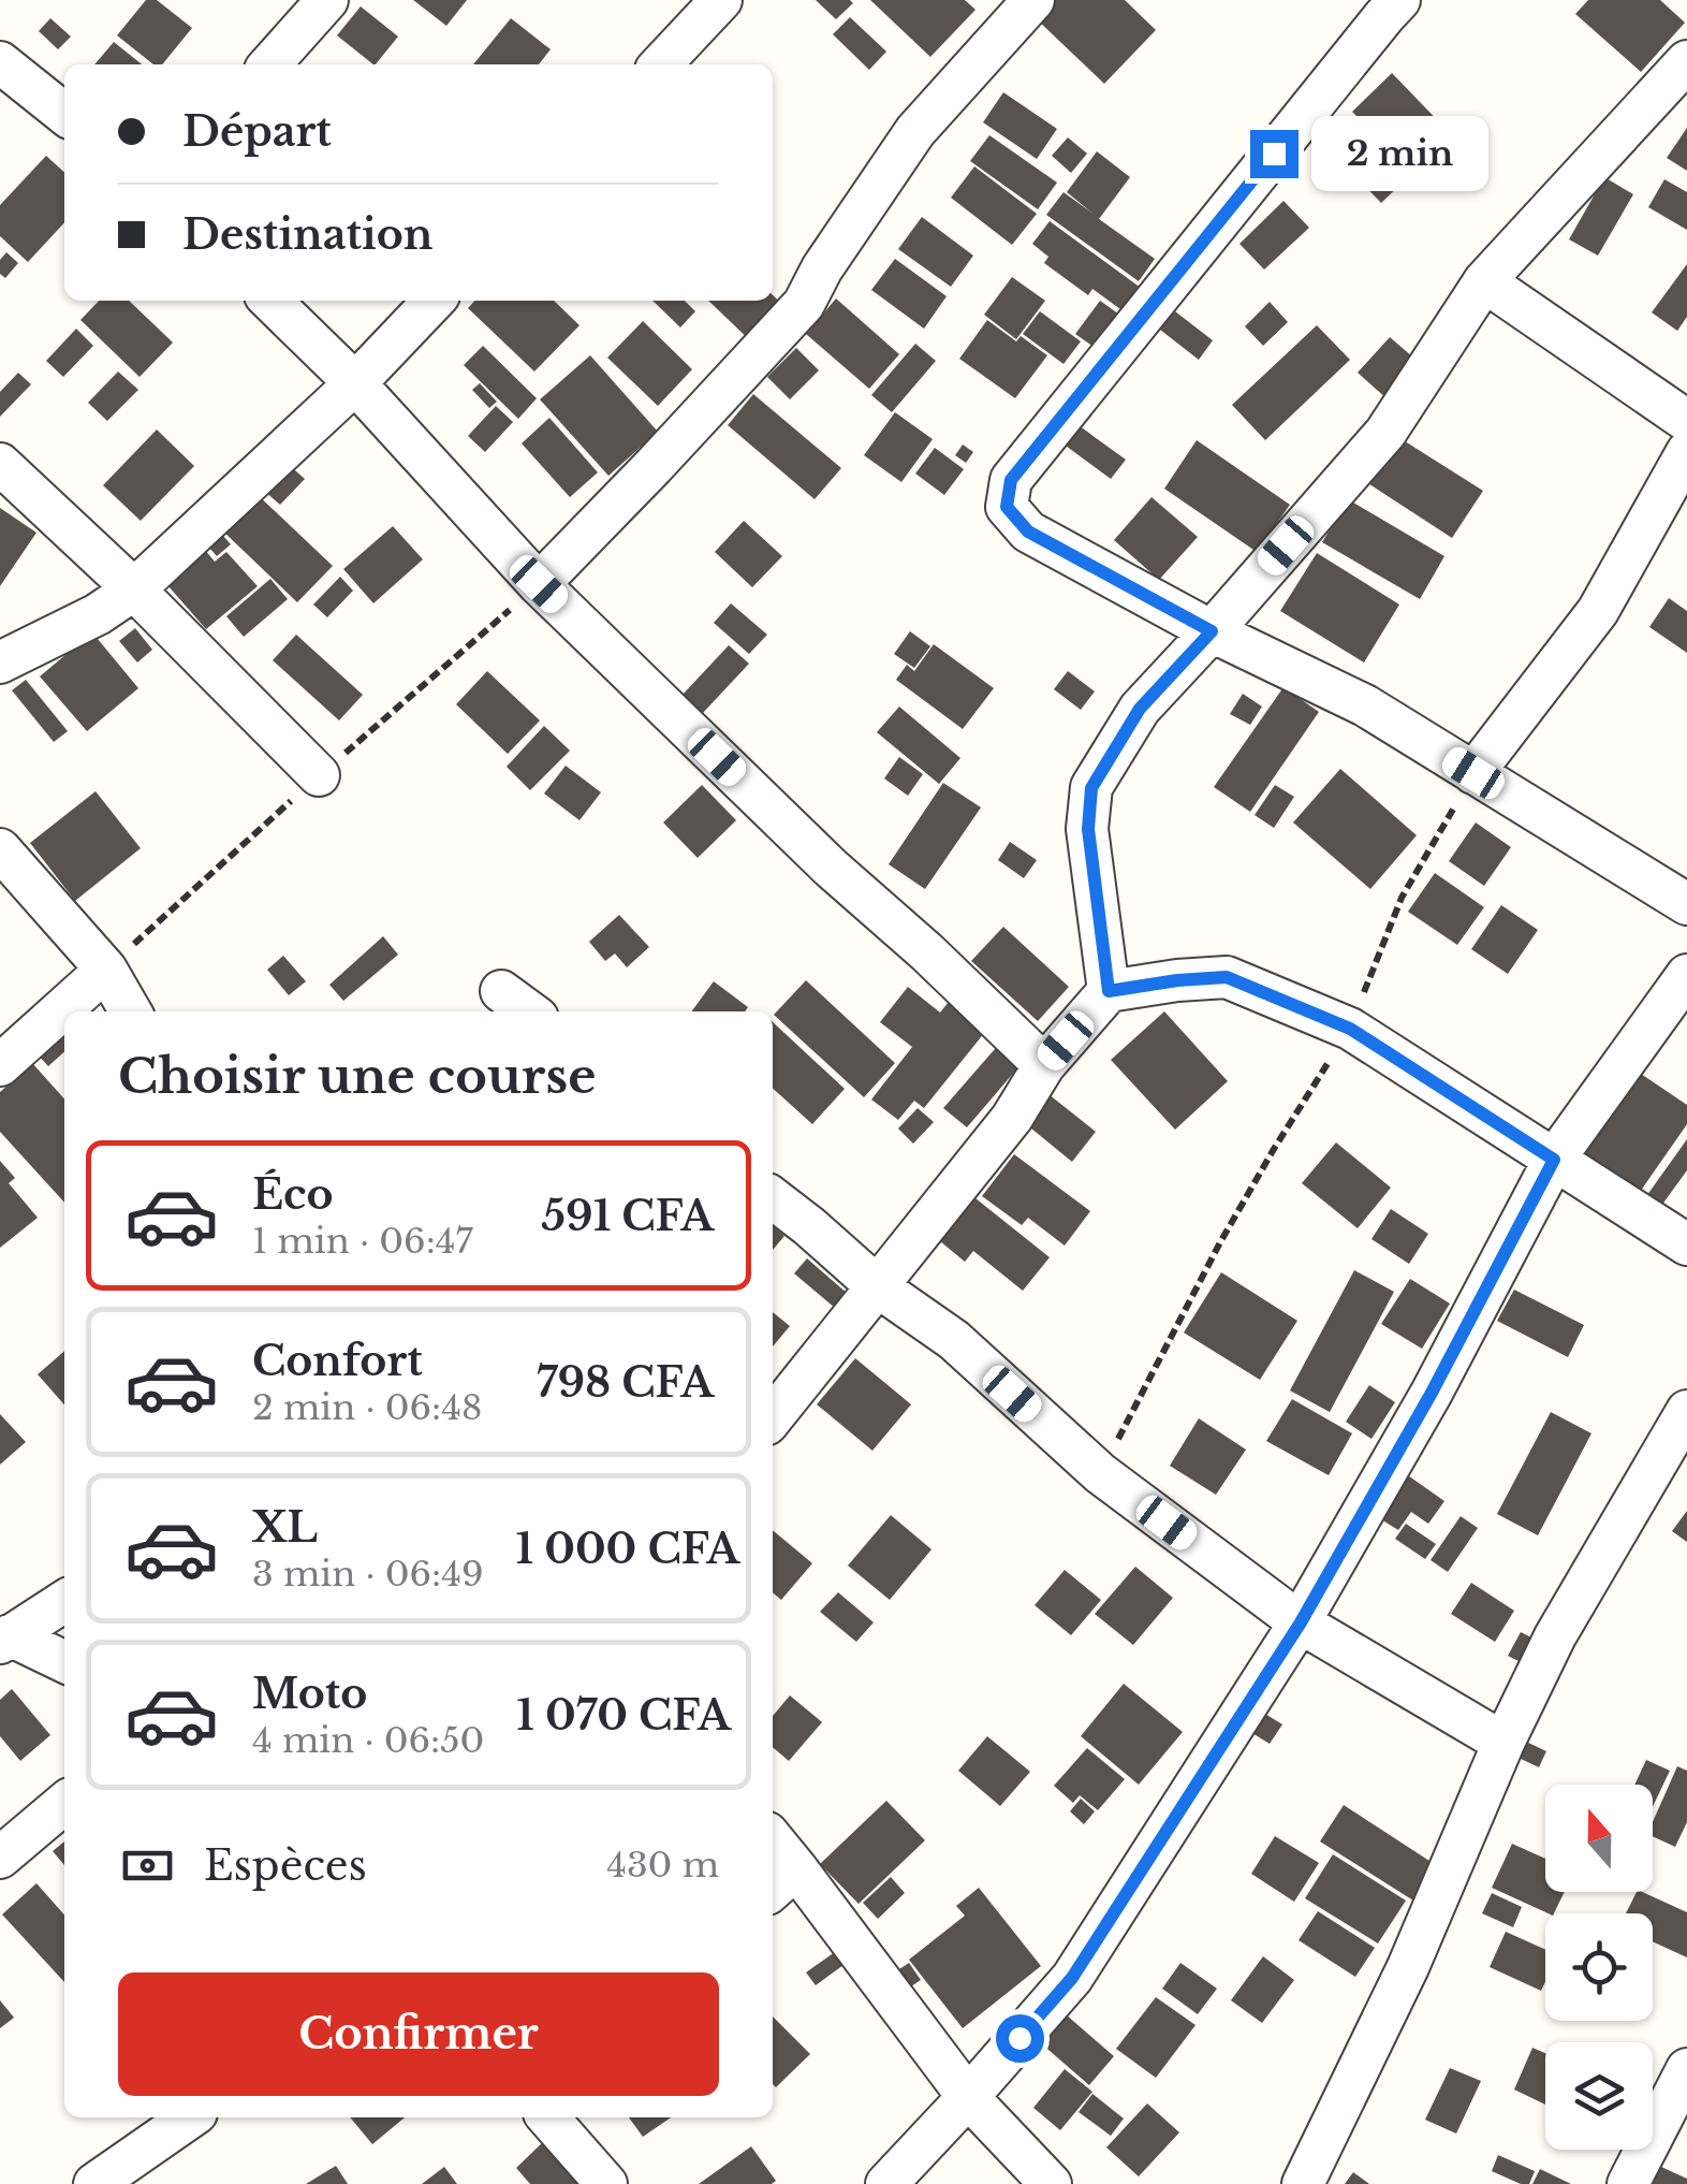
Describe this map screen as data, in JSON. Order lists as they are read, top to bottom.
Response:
{
  "north": "top",
  "page": {
    "banner": ["Départ", "Destination"],
    "bubble": "2 min",
    "heading": "Choisir une course",
    "list": [
      {
        "name": "Éco",
        "note": "1 min · 06:47",
        "value": "591 CFA"
      },
      {
        "name": "Confort",
        "note": "2 min · 06:48",
        "value": "798 CFA"
      },
      {
        "name": "XL",
        "note": "3 min · 06:49",
        "value": "1 000 CFA"
      },
      {
        "name": "Moto",
        "note": "4 min · 06:50",
        "value": "1 070 CFA"
      }
    ],
    "pay": ["Espèces", "430 m"],
    "buttons": "Confirmer"
  }
}
